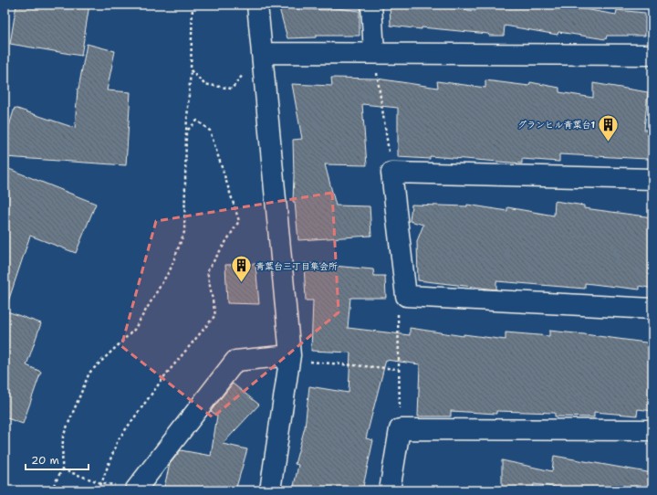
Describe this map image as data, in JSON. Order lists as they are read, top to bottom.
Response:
{
  "places": {
    "building": ["グランヒル青葉台1", "青葉台三丁目集会所"]
  },
  "scale_bar": "20 m"
}
